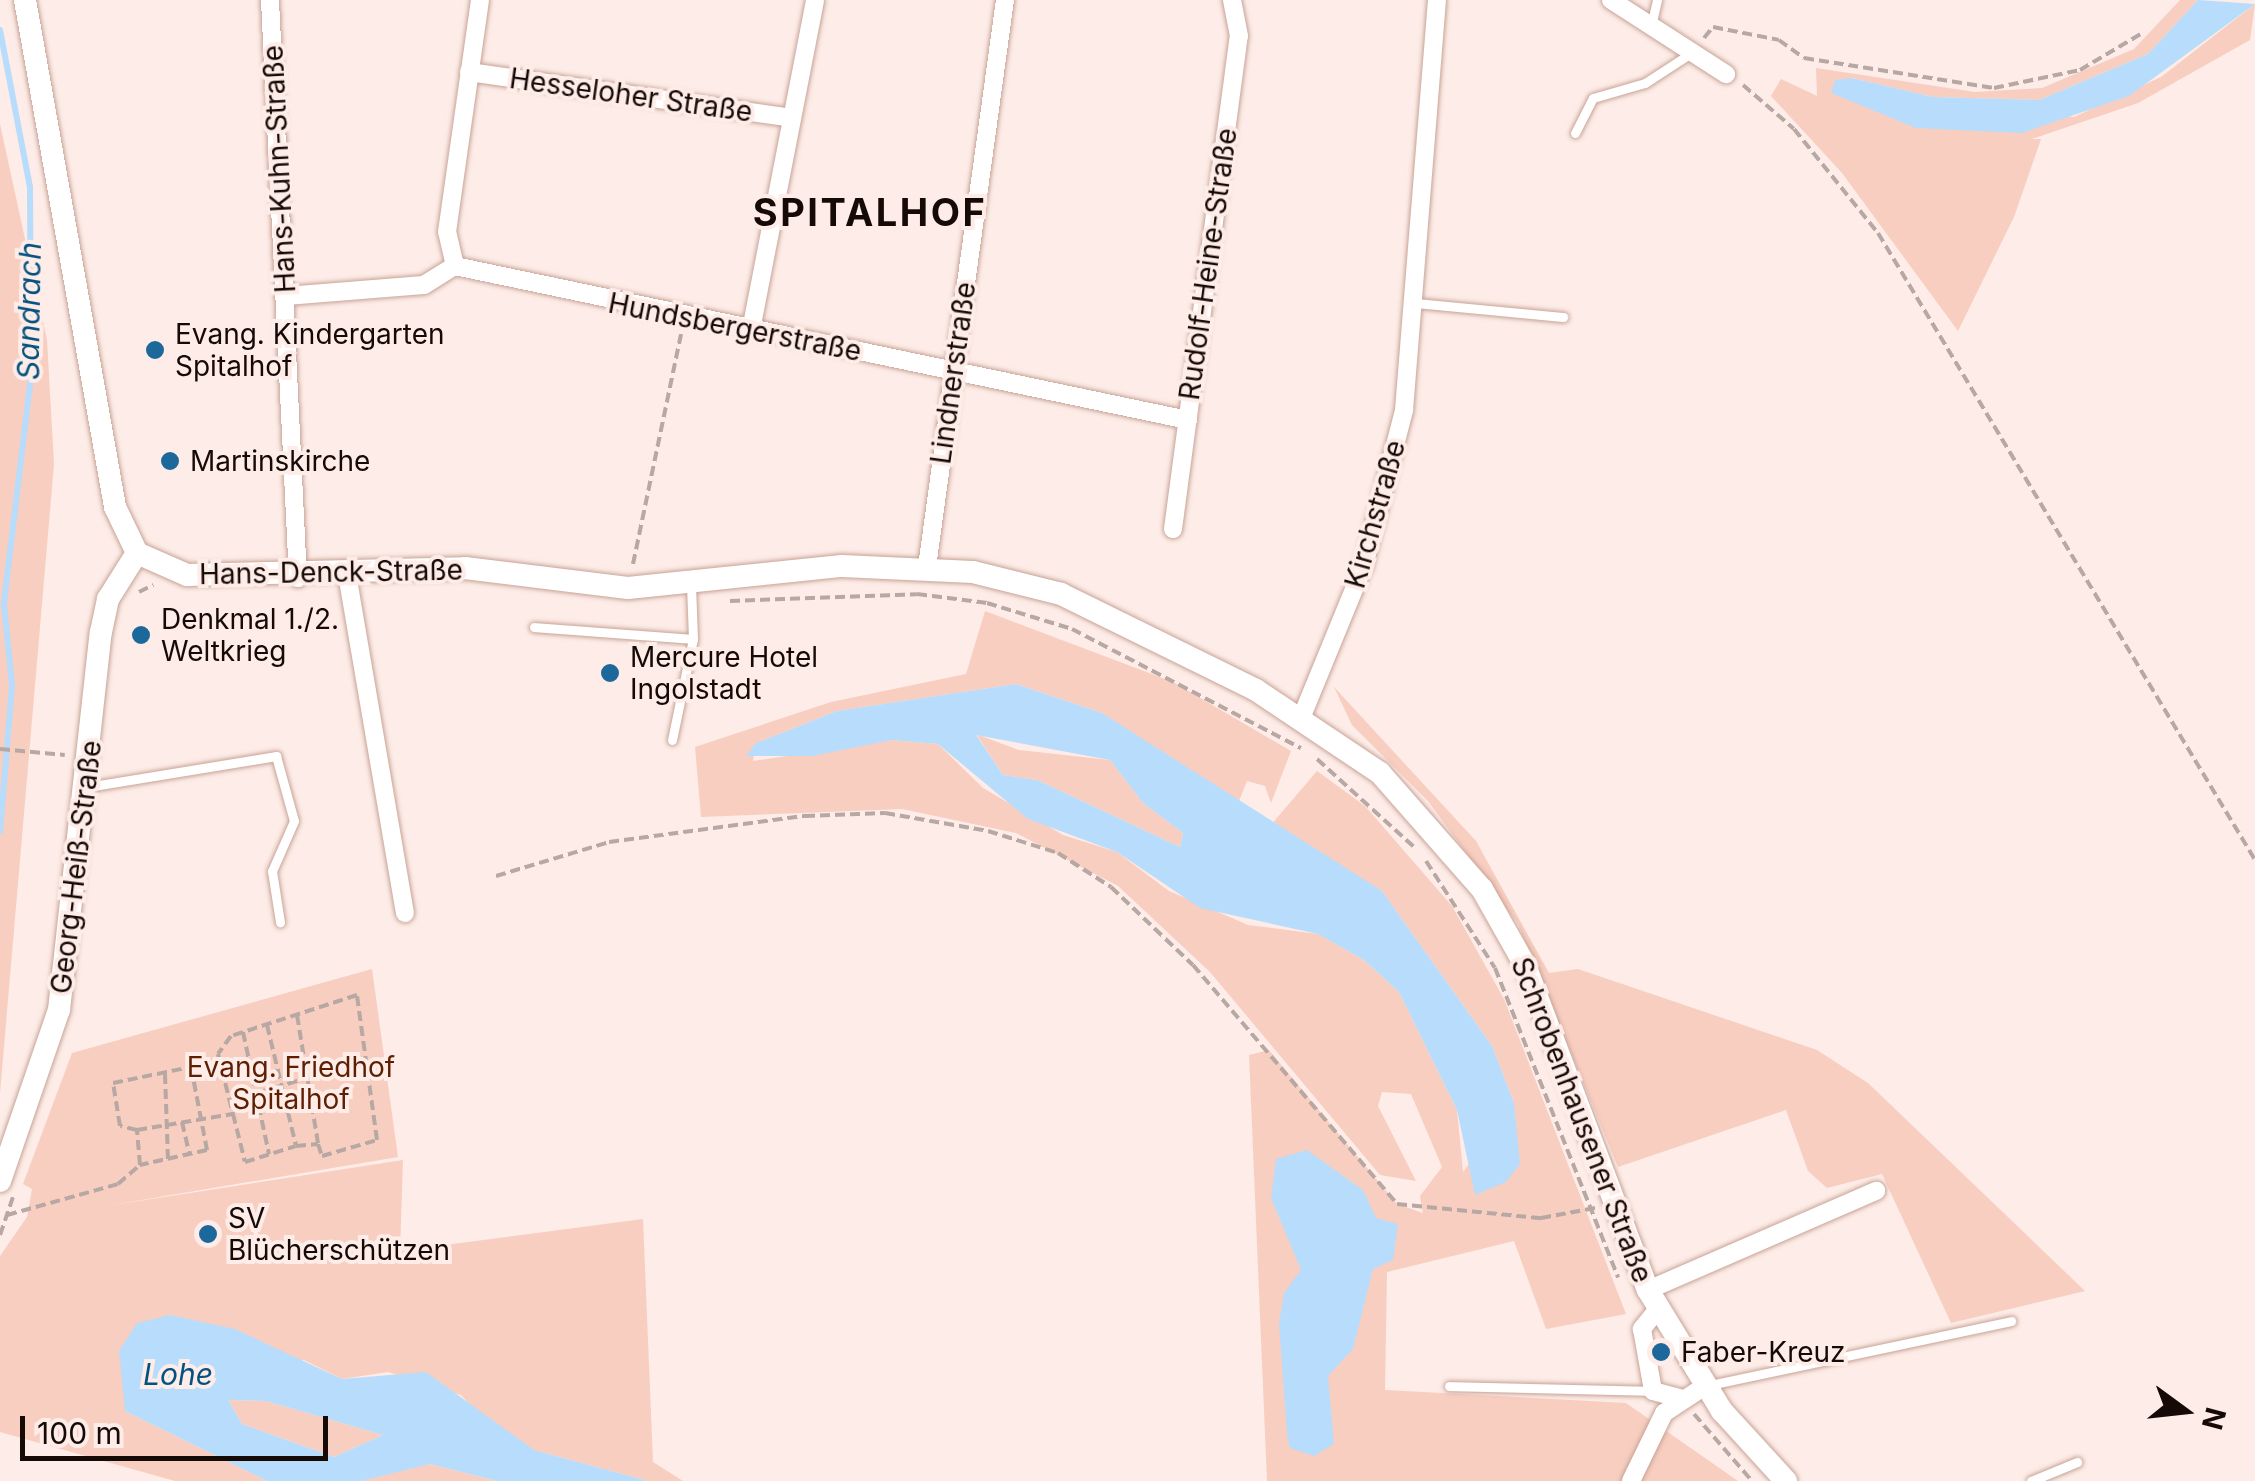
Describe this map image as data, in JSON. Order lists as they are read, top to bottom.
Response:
{
  "streets": {
    "street": [
      "Hesseloher Straße",
      "Hans-Kuhn-Straße",
      "Rudolf-Heine-Straße",
      "Hundsbergerstraße",
      "Lindnerstraße",
      "Kirchstraße",
      "Hans-Denck-Straße",
      "Georg-Heiß-Straße",
      "Schrobenhausener Straße"
    ]
  },
  "crossings": [
    ["Hans-Kuhn-Straße", "Hans-Denck-Straße"],
    ["Rudolf-Heine-Straße", "Hundsbergerstraße"],
    ["Hundsbergerstraße", "Lindnerstraße"],
    ["Lindnerstraße", "Hans-Denck-Straße"],
    ["Kirchstraße", "Hans-Denck-Straße"],
    ["Kirchstraße", "Schrobenhausener Straße"],
    ["Hans-Denck-Straße", "Georg-Heiß-Straße"],
    ["Hans-Denck-Straße", "Schrobenhausener Straße"]
  ],
  "districts": ["SPITALHOF"],
  "water": ["Sandrach", "Lohe"],
  "parks": ["Evang. Friedhof Spitalhof"],
  "places": [
    "Evang. Kindergarten Spitalhof",
    "Martinskirche",
    "Denkmal 1./2. Weltkrieg",
    "Mercure Hotel Ingolstadt",
    "SV Blücherschützen",
    "Faber-Kreuz"
  ],
  "scale_bar": "100 m",
  "north": "right"
}
